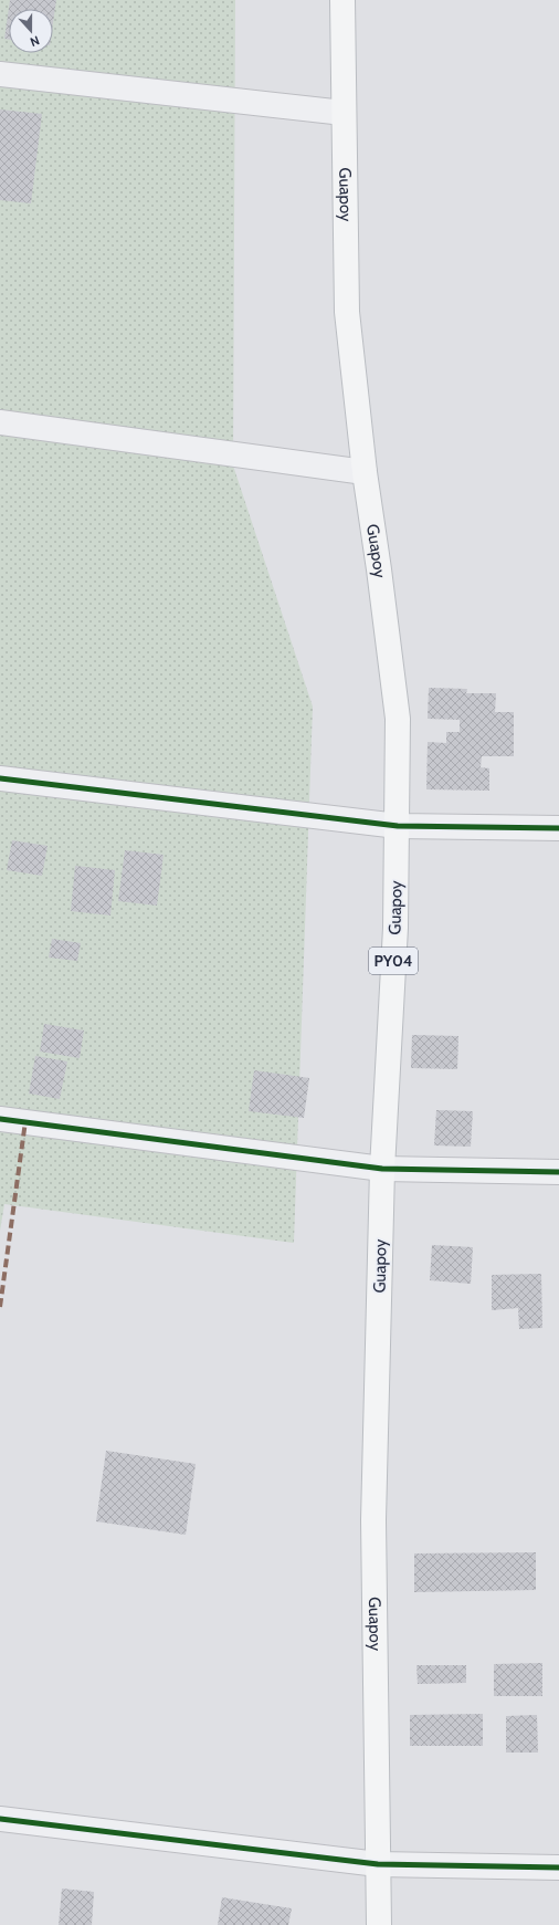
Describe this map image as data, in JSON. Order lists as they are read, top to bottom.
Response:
{
  "streets": {
    "main road": ["Guapoy", "PY04"]
  },
  "north": "bottom"
}
